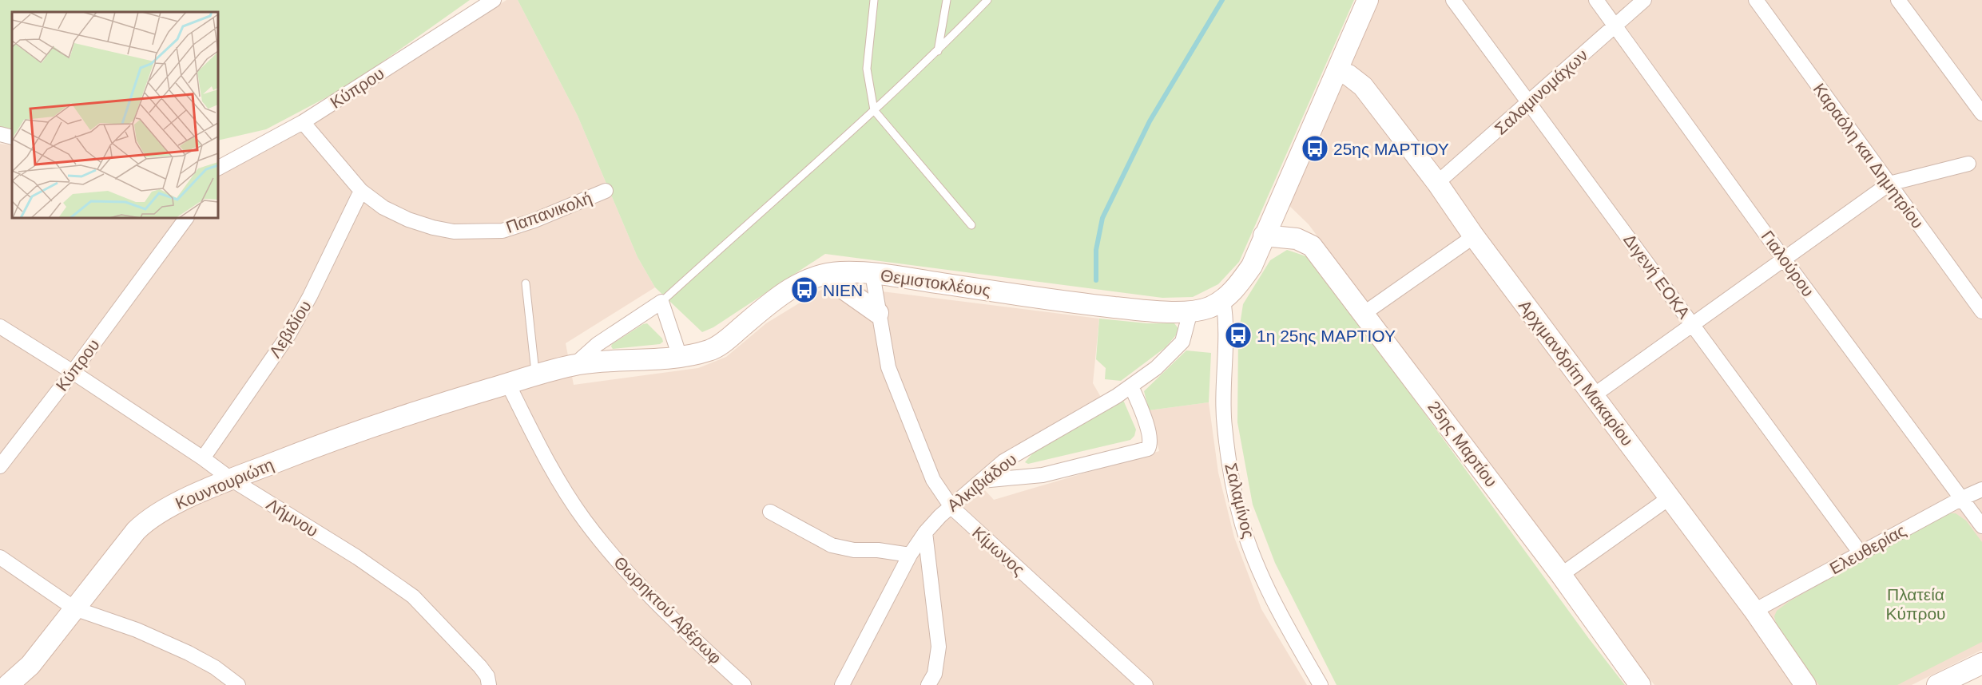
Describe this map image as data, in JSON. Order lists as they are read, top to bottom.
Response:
{
  "streets": {
    "street": [
      "Κύπρου",
      "Σαλαμινομάχων",
      "Καραόλη και Δημητρίου",
      "Παπανικολή",
      "Γιαλούρου",
      "Διγενή ΕΟΚΑ",
      "Θεμιστοκλέους",
      "Λεβιδίου",
      "Αρχιμανδρίτη Μακαρίου",
      "25ης Μαρτίου",
      "Αλκιβιάδου",
      "Κουντουριώτη",
      "Σαλαμίνος",
      "Λήμνου",
      "Ελευθερίας",
      "Κίμωνος",
      "Θωρηκτού Αβέρωφ"
    ]
  },
  "crossings": [
    ["Κύπρου", "Παπανικολή"],
    ["Κύπρου", "Λήμνου"],
    ["Σαλαμινομάχων", "Γιαλούρου"],
    ["Σαλαμινομάχων", "Διγενή ΕΟΚΑ"],
    ["Σαλαμινομάχων", "Αρχιμανδρίτη Μακαρίου"],
    ["Παπανικολή", "Λεβιδίου"],
    ["Γιαλούρου", "Ελευθερίας"],
    ["Διγενή ΕΟΚΑ", "Ελευθερίας"],
    ["Θεμιστοκλέους", "Αρχιμανδρίτη Μακαρίου"],
    ["Θεμιστοκλέους", "25ης Μαρτίου"],
    ["Θεμιστοκλέους", "Αλκιβιάδου"],
    ["Θεμιστοκλέους", "Κουντουριώτη"],
    ["Θεμιστοκλέους", "Σαλαμίνος"],
    ["Θεμιστοκλέους", "Κίμωνος"],
    ["Θεμιστοκλέους", "Θωρηκτού Αβέρωφ"],
    ["Λεβιδίου", "Λήμνου"],
    ["Αρχιμανδρίτη Μακαρίου", "Ελευθερίας"],
    ["Αλκιβιάδου", "Κίμωνος"],
    ["Κουντουριώτη", "Λήμνου"],
    ["Κουντουριώτη", "Θωρηκτού Αβέρωφ"]
  ],
  "parks": ["Πλατεία Κύπρου"],
  "places": {
    "bus stop": ["25ης ΜΑΡΤΙΟΥ", "ΝΙΕΝ", "1η 25ης ΜΑΡΤΙΟΥ"]
  }
}
